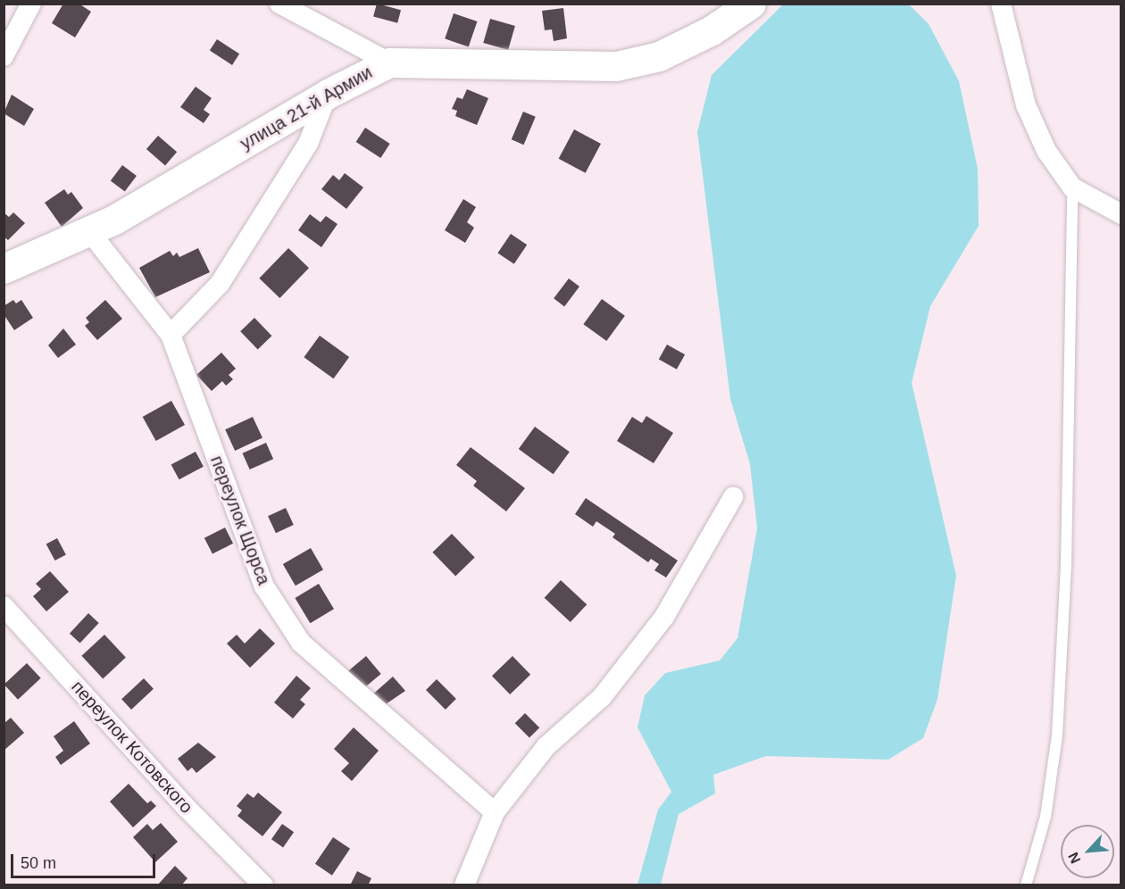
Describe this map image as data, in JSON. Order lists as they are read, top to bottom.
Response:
{
  "streets": {
    "main road": ["улица 21-й Армии"],
    "street": ["переулок Щорса", "переулок Котовского"]
  },
  "crossings": [
    ["улица 21-й Армии", "переулок Щорса"]
  ],
  "scale_bar": "50 m",
  "north": "bottom left"
}
